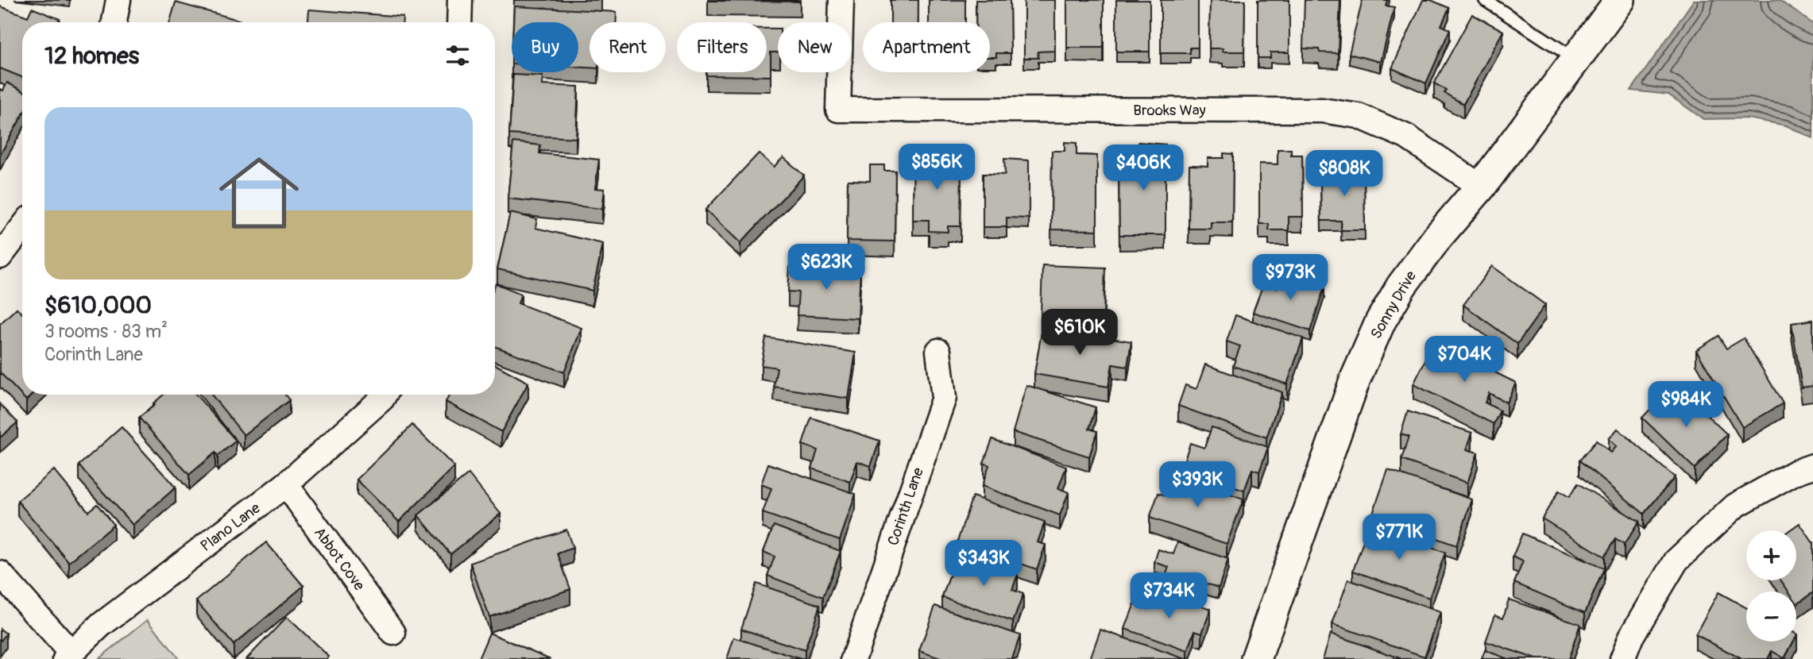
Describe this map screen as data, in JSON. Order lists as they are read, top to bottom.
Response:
{
  "streets": {
    "street": [
      "Brooks Way",
      "Sonny Drive",
      "Corinth Lane",
      "Plano Lane",
      "Abbot Cove"
    ]
  },
  "crossings": [
    ["Brooks Way", "Sonny Drive"],
    ["Plano Lane", "Abbot Cove"]
  ],
  "page": {
    "chip": [
      "Buy",
      "Rent",
      "Filters",
      "New",
      "Apartment"
    ],
    "heading": "12 homes",
    "list": [
      {
        "name": "$610,000",
        "note": "3 rooms · 83 m² · Corinth Lane"
      }
    ],
    "price": [
      "$856K",
      "$406K",
      "$808K",
      "$623K",
      "$973K",
      "$610K",
      "$704K",
      "$984K",
      "$393K",
      "$771K",
      "$343K",
      "$734K"
    ],
    "map_buttons": ["+", "−"]
  }
}
